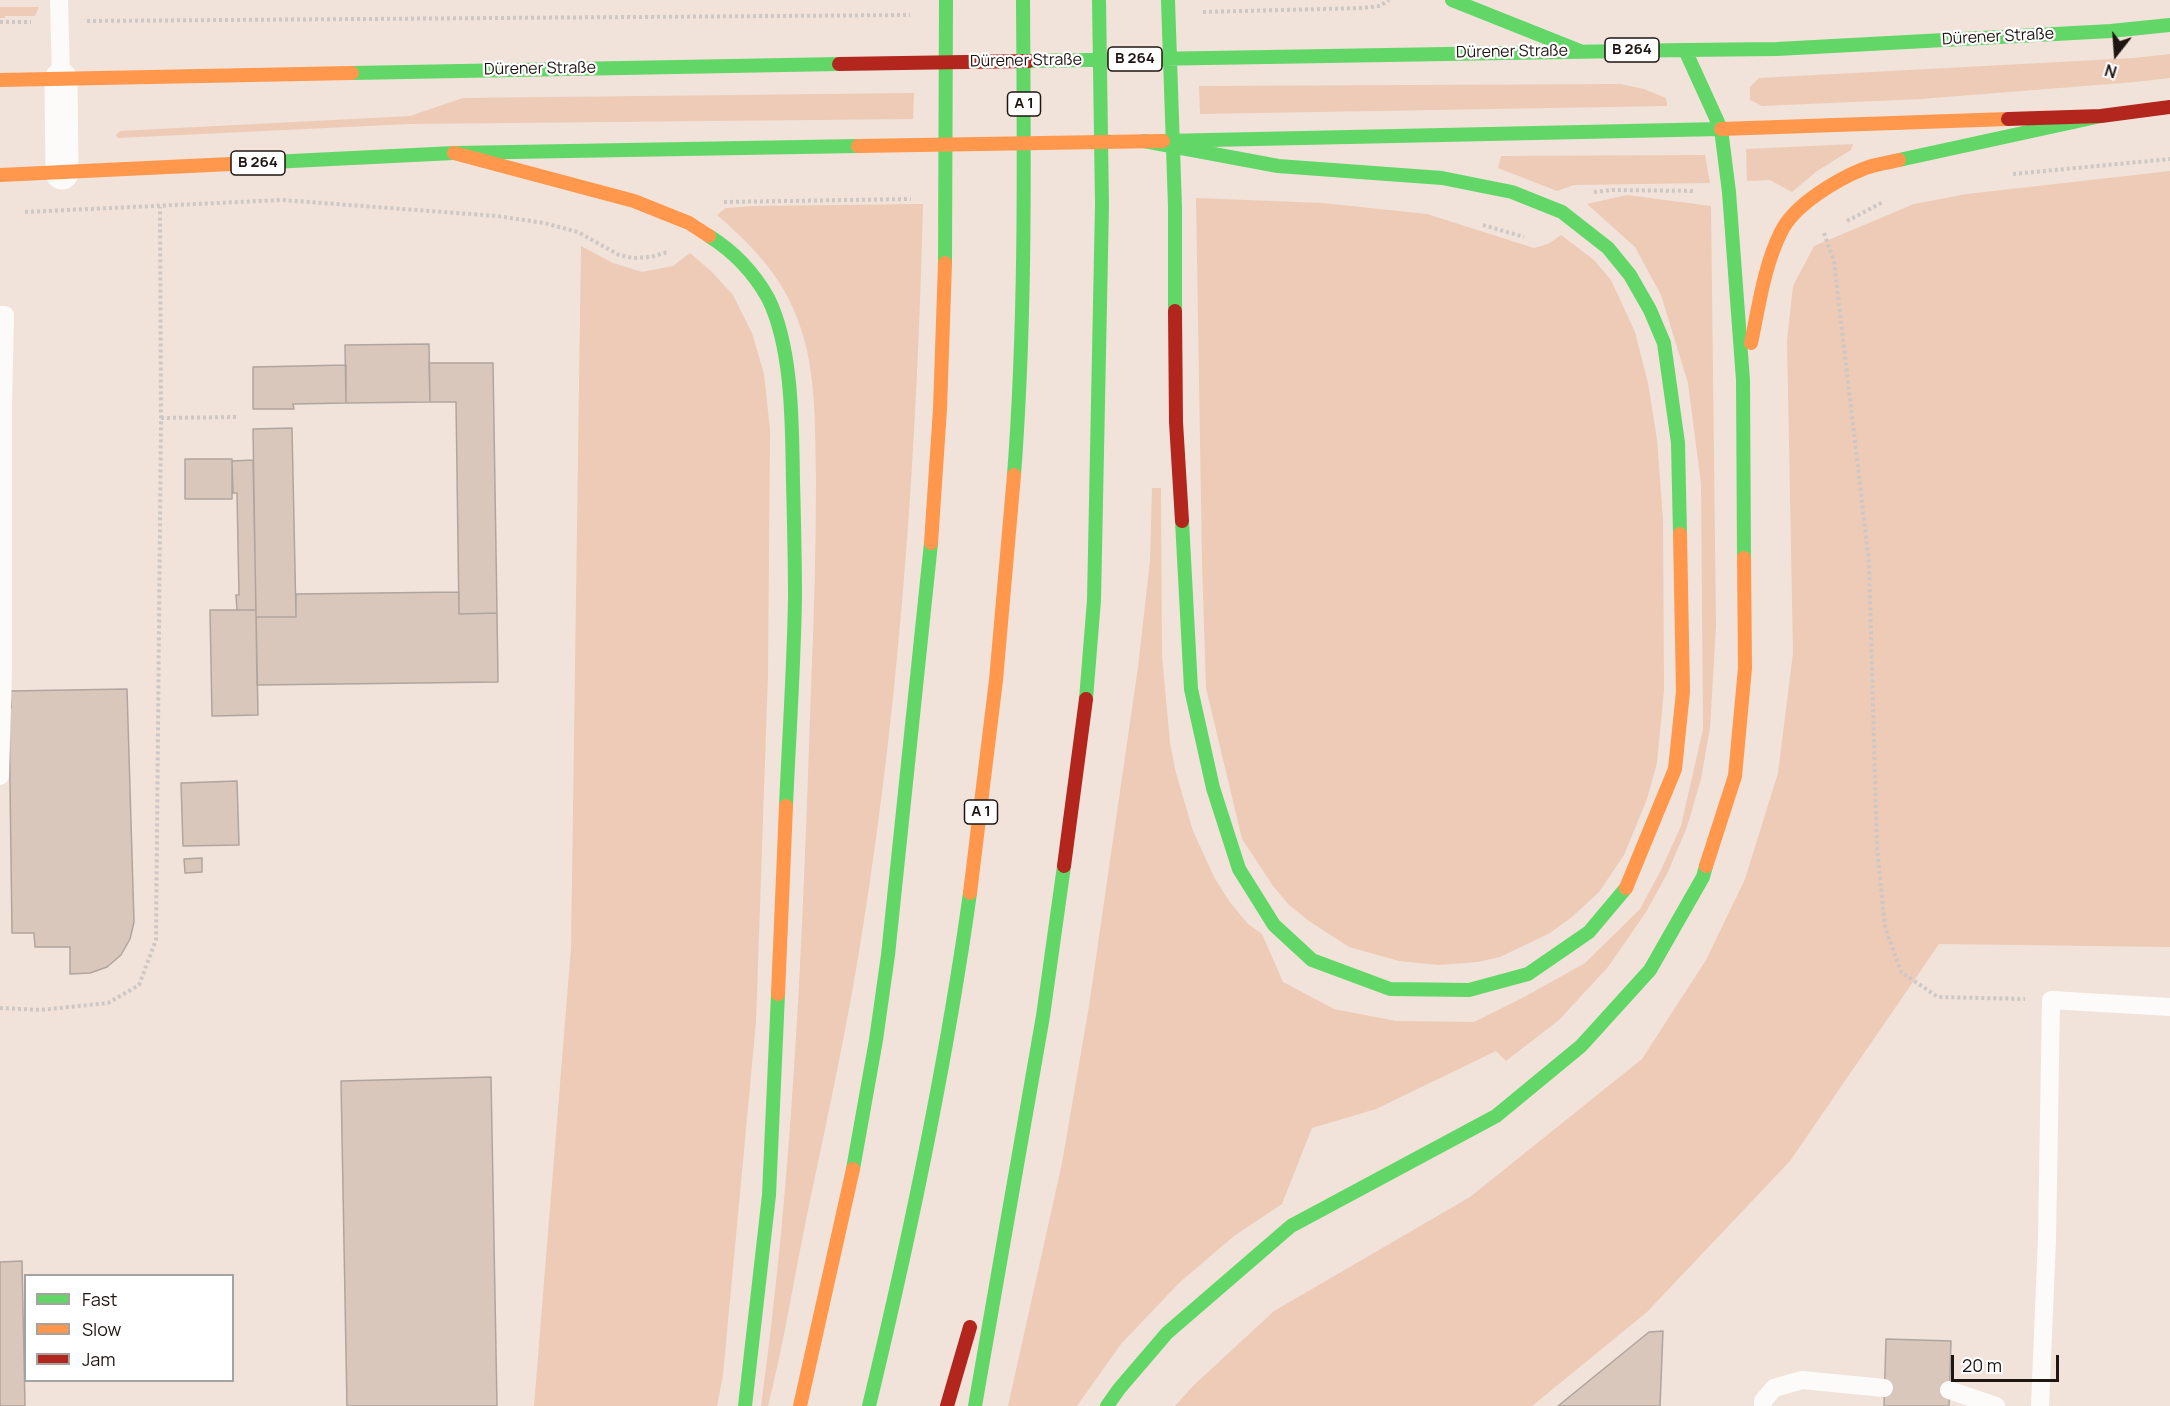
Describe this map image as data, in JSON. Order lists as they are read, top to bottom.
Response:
{
  "streets": {
    "main road": ["Dürener Straße", "B 264", "A 1"]
  },
  "legend": ["Fast", "Slow", "Jam"],
  "scale_bar": "20 m",
  "north": "bottom"
}
